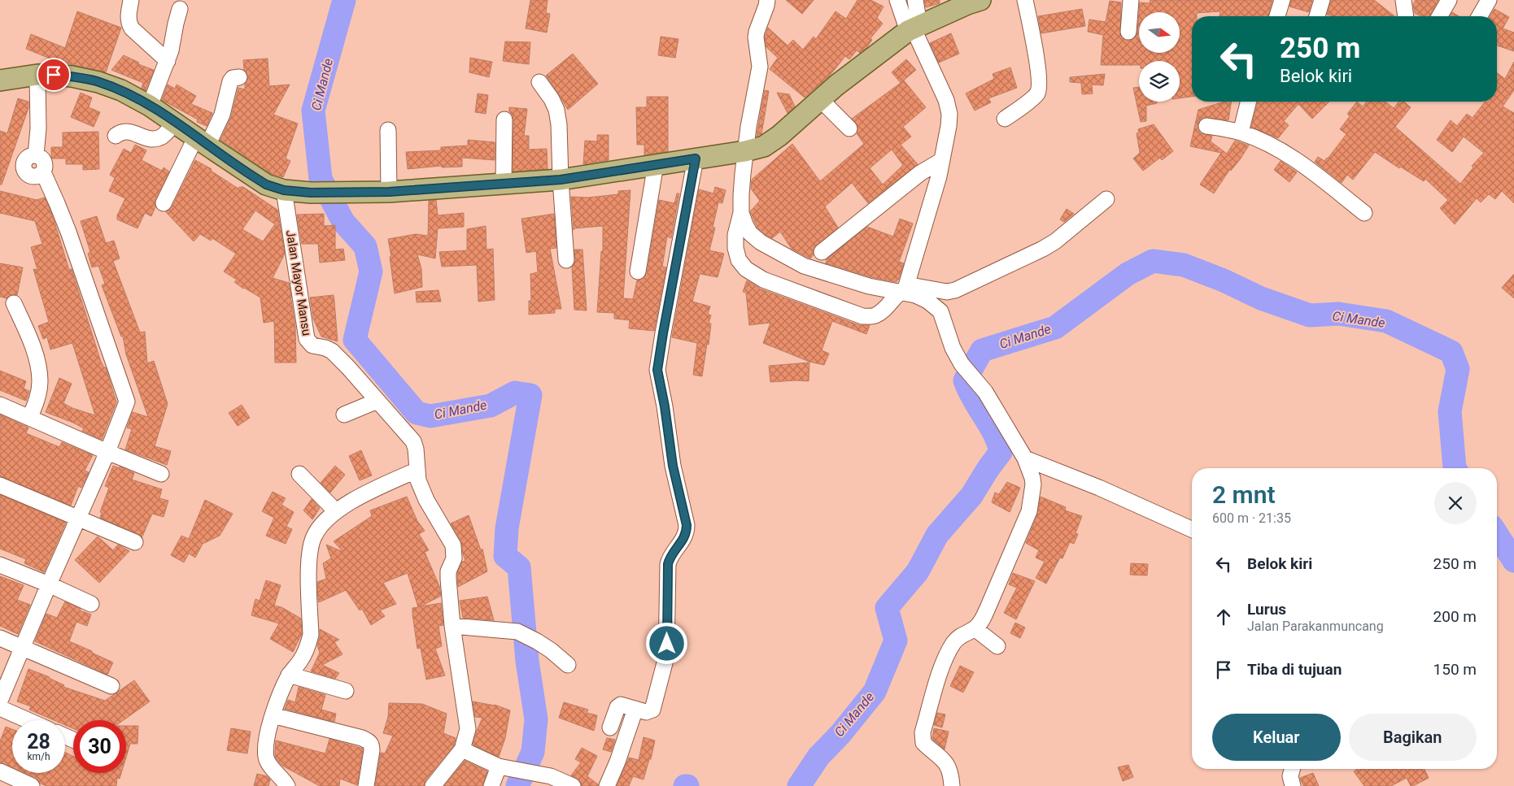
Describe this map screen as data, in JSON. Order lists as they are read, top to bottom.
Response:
{
  "streets": {
    "street": ["Jalan Mayor Mansu"]
  },
  "water": ["Ci Mande"],
  "north": "right",
  "page": {
    "turn": ["250 m", "Belok kiri"],
    "heading": ["2 mnt", "600 m · 21:35"],
    "list": [
      {
        "name": "Belok kiri",
        "value": "250 m"
      },
      {
        "name": "Lurus",
        "note": "Jalan Parakanmuncang",
        "value": "200 m"
      },
      {
        "name": "Tiba di tujuan",
        "value": "150 m"
      }
    ],
    "buttons": ["Keluar", "Bagikan"],
    "speed": "28 km/h",
    "limit": "30"
  }
}
